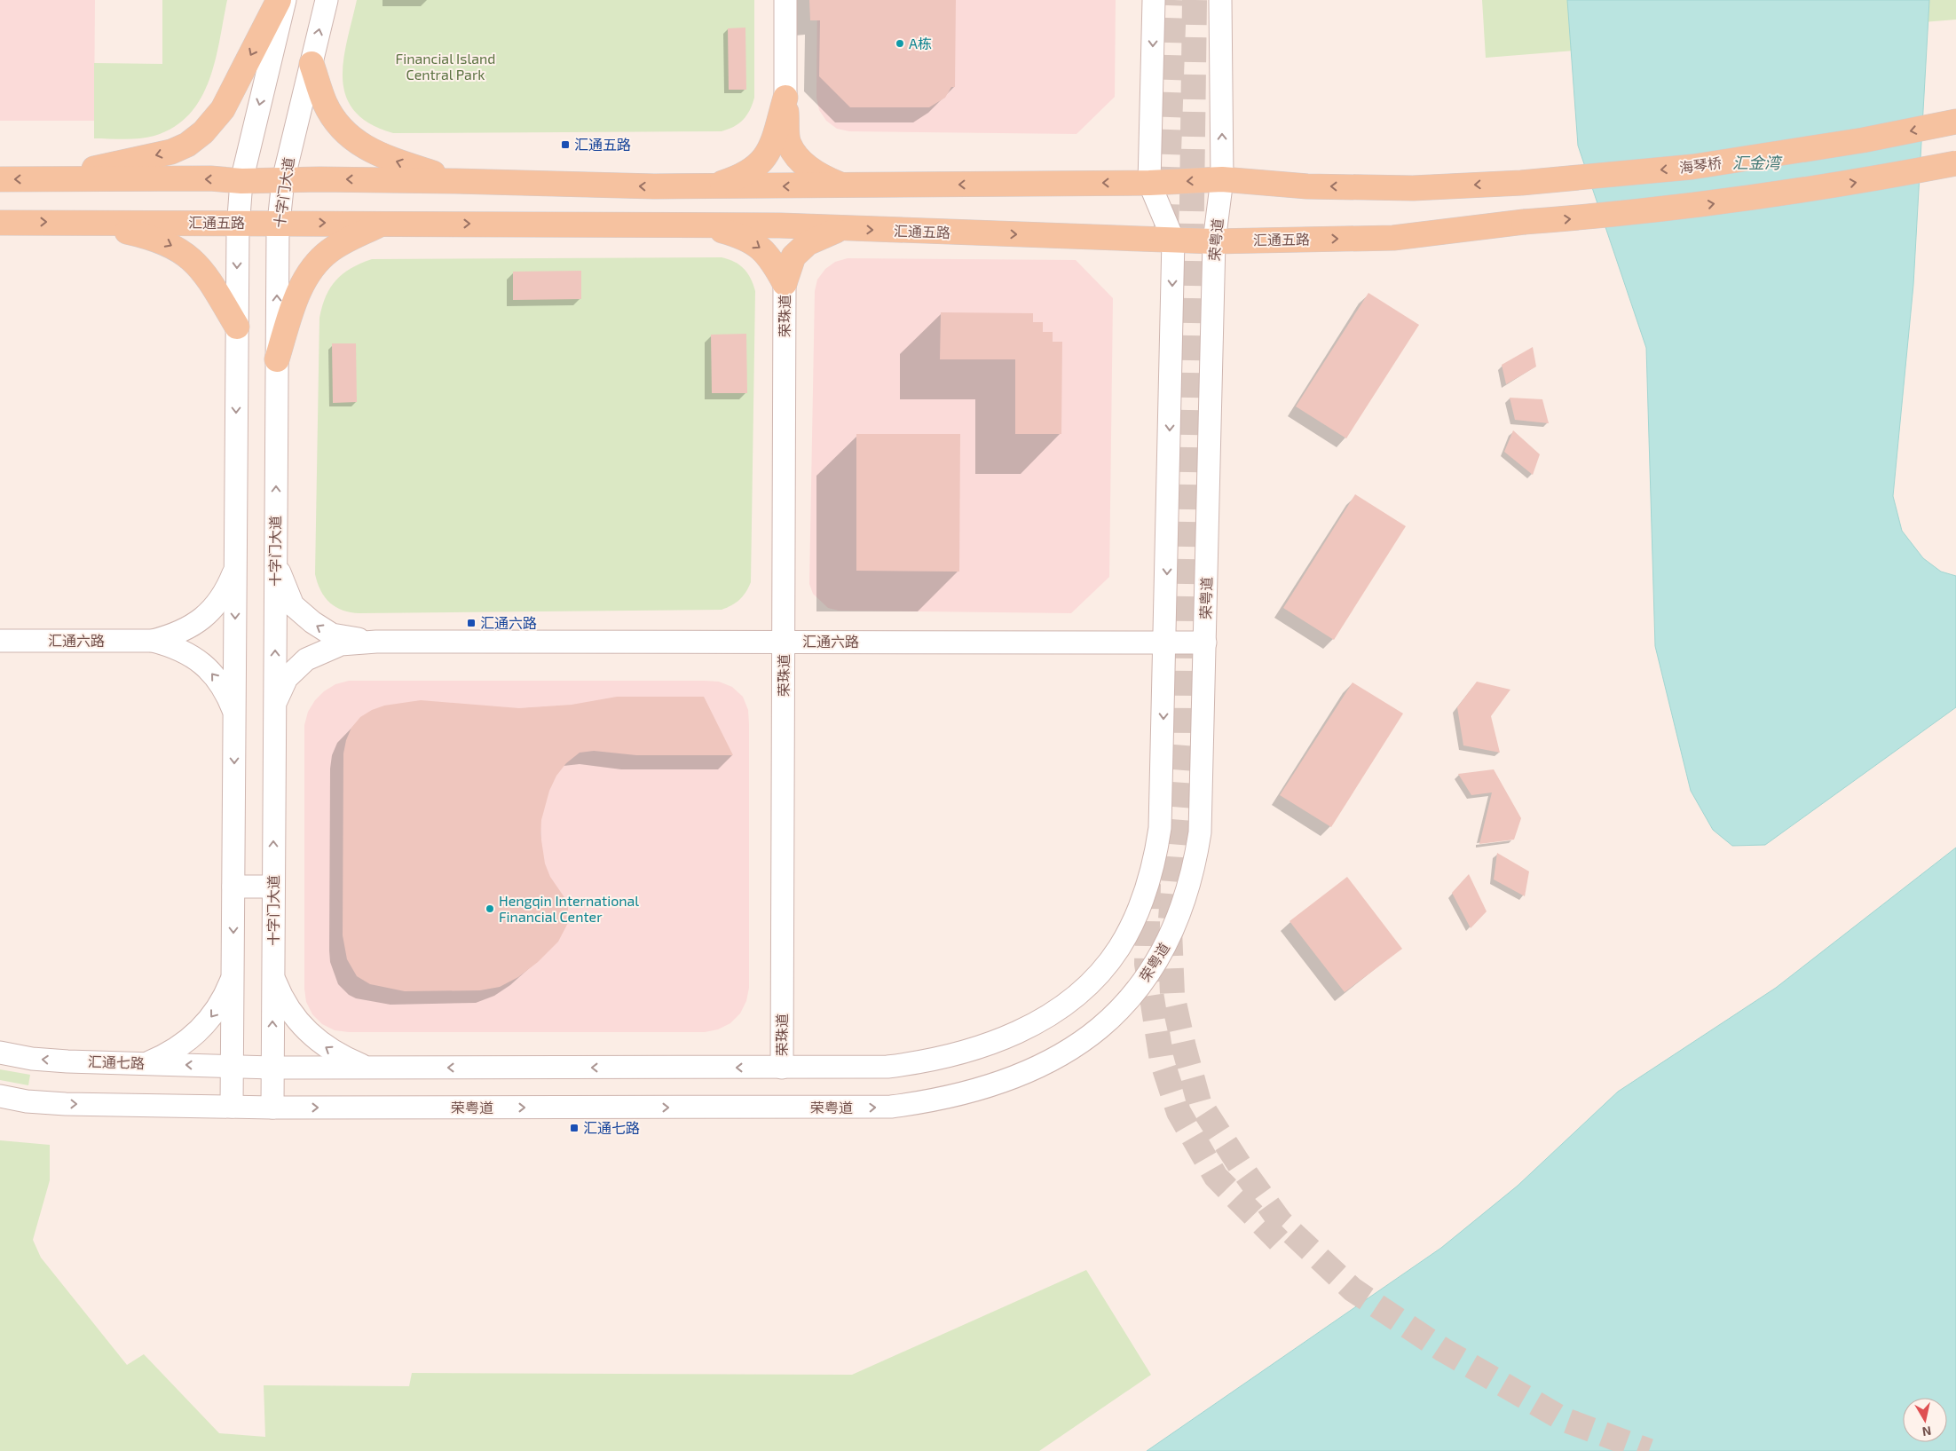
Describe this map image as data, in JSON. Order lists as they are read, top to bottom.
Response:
{
  "streets": {
    "main road": ["海琴桥", "汇通五路"],
    "street": [
      "十字门大道",
      "荣粤道",
      "荣珠道",
      "汇通六路",
      "汇通七路"
    ]
  },
  "crossings": [
    ["海琴桥", "荣粤道"],
    ["十字门大道", "汇通五路"],
    ["十字门大道", "荣粤道"],
    ["十字门大道", "汇通六路"],
    ["汇通五路", "荣粤道"],
    ["荣粤道", "汇通六路"],
    ["荣珠道", "汇通六路"]
  ],
  "one_way": ["海琴桥"],
  "water": ["汇金湾"],
  "parks": ["Financial Island Central Park"],
  "places": {
    "other": ["A栋", "Hengqin International Financial Center"],
    "transit": ["汇通五路", "汇通六路", "汇通七路"]
  },
  "north": "bottom"
}
